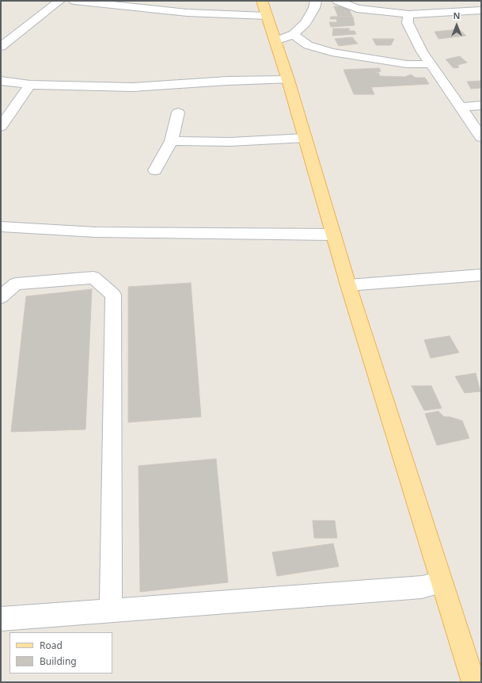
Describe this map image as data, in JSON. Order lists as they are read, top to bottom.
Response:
{
  "legend": ["Road", "Building"],
  "north": "top"
}
